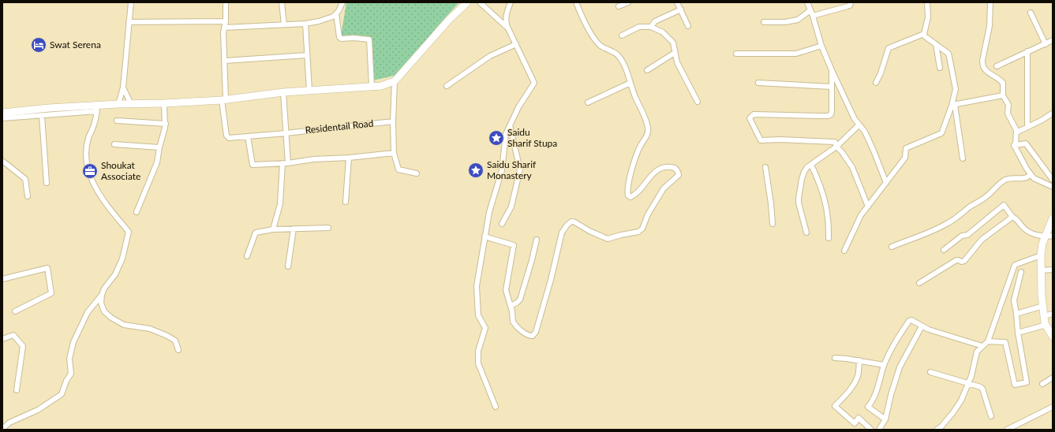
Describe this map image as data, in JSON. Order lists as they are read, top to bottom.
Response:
{
  "streets": {
    "street": ["Residentail Road"]
  },
  "places": {
    "hotel": ["Swat Serena"],
    "place": ["Saidu Sharif Stupa", "Saidu Sharif Monastery"],
    "office": ["Shoukat Associate"]
  }
}
